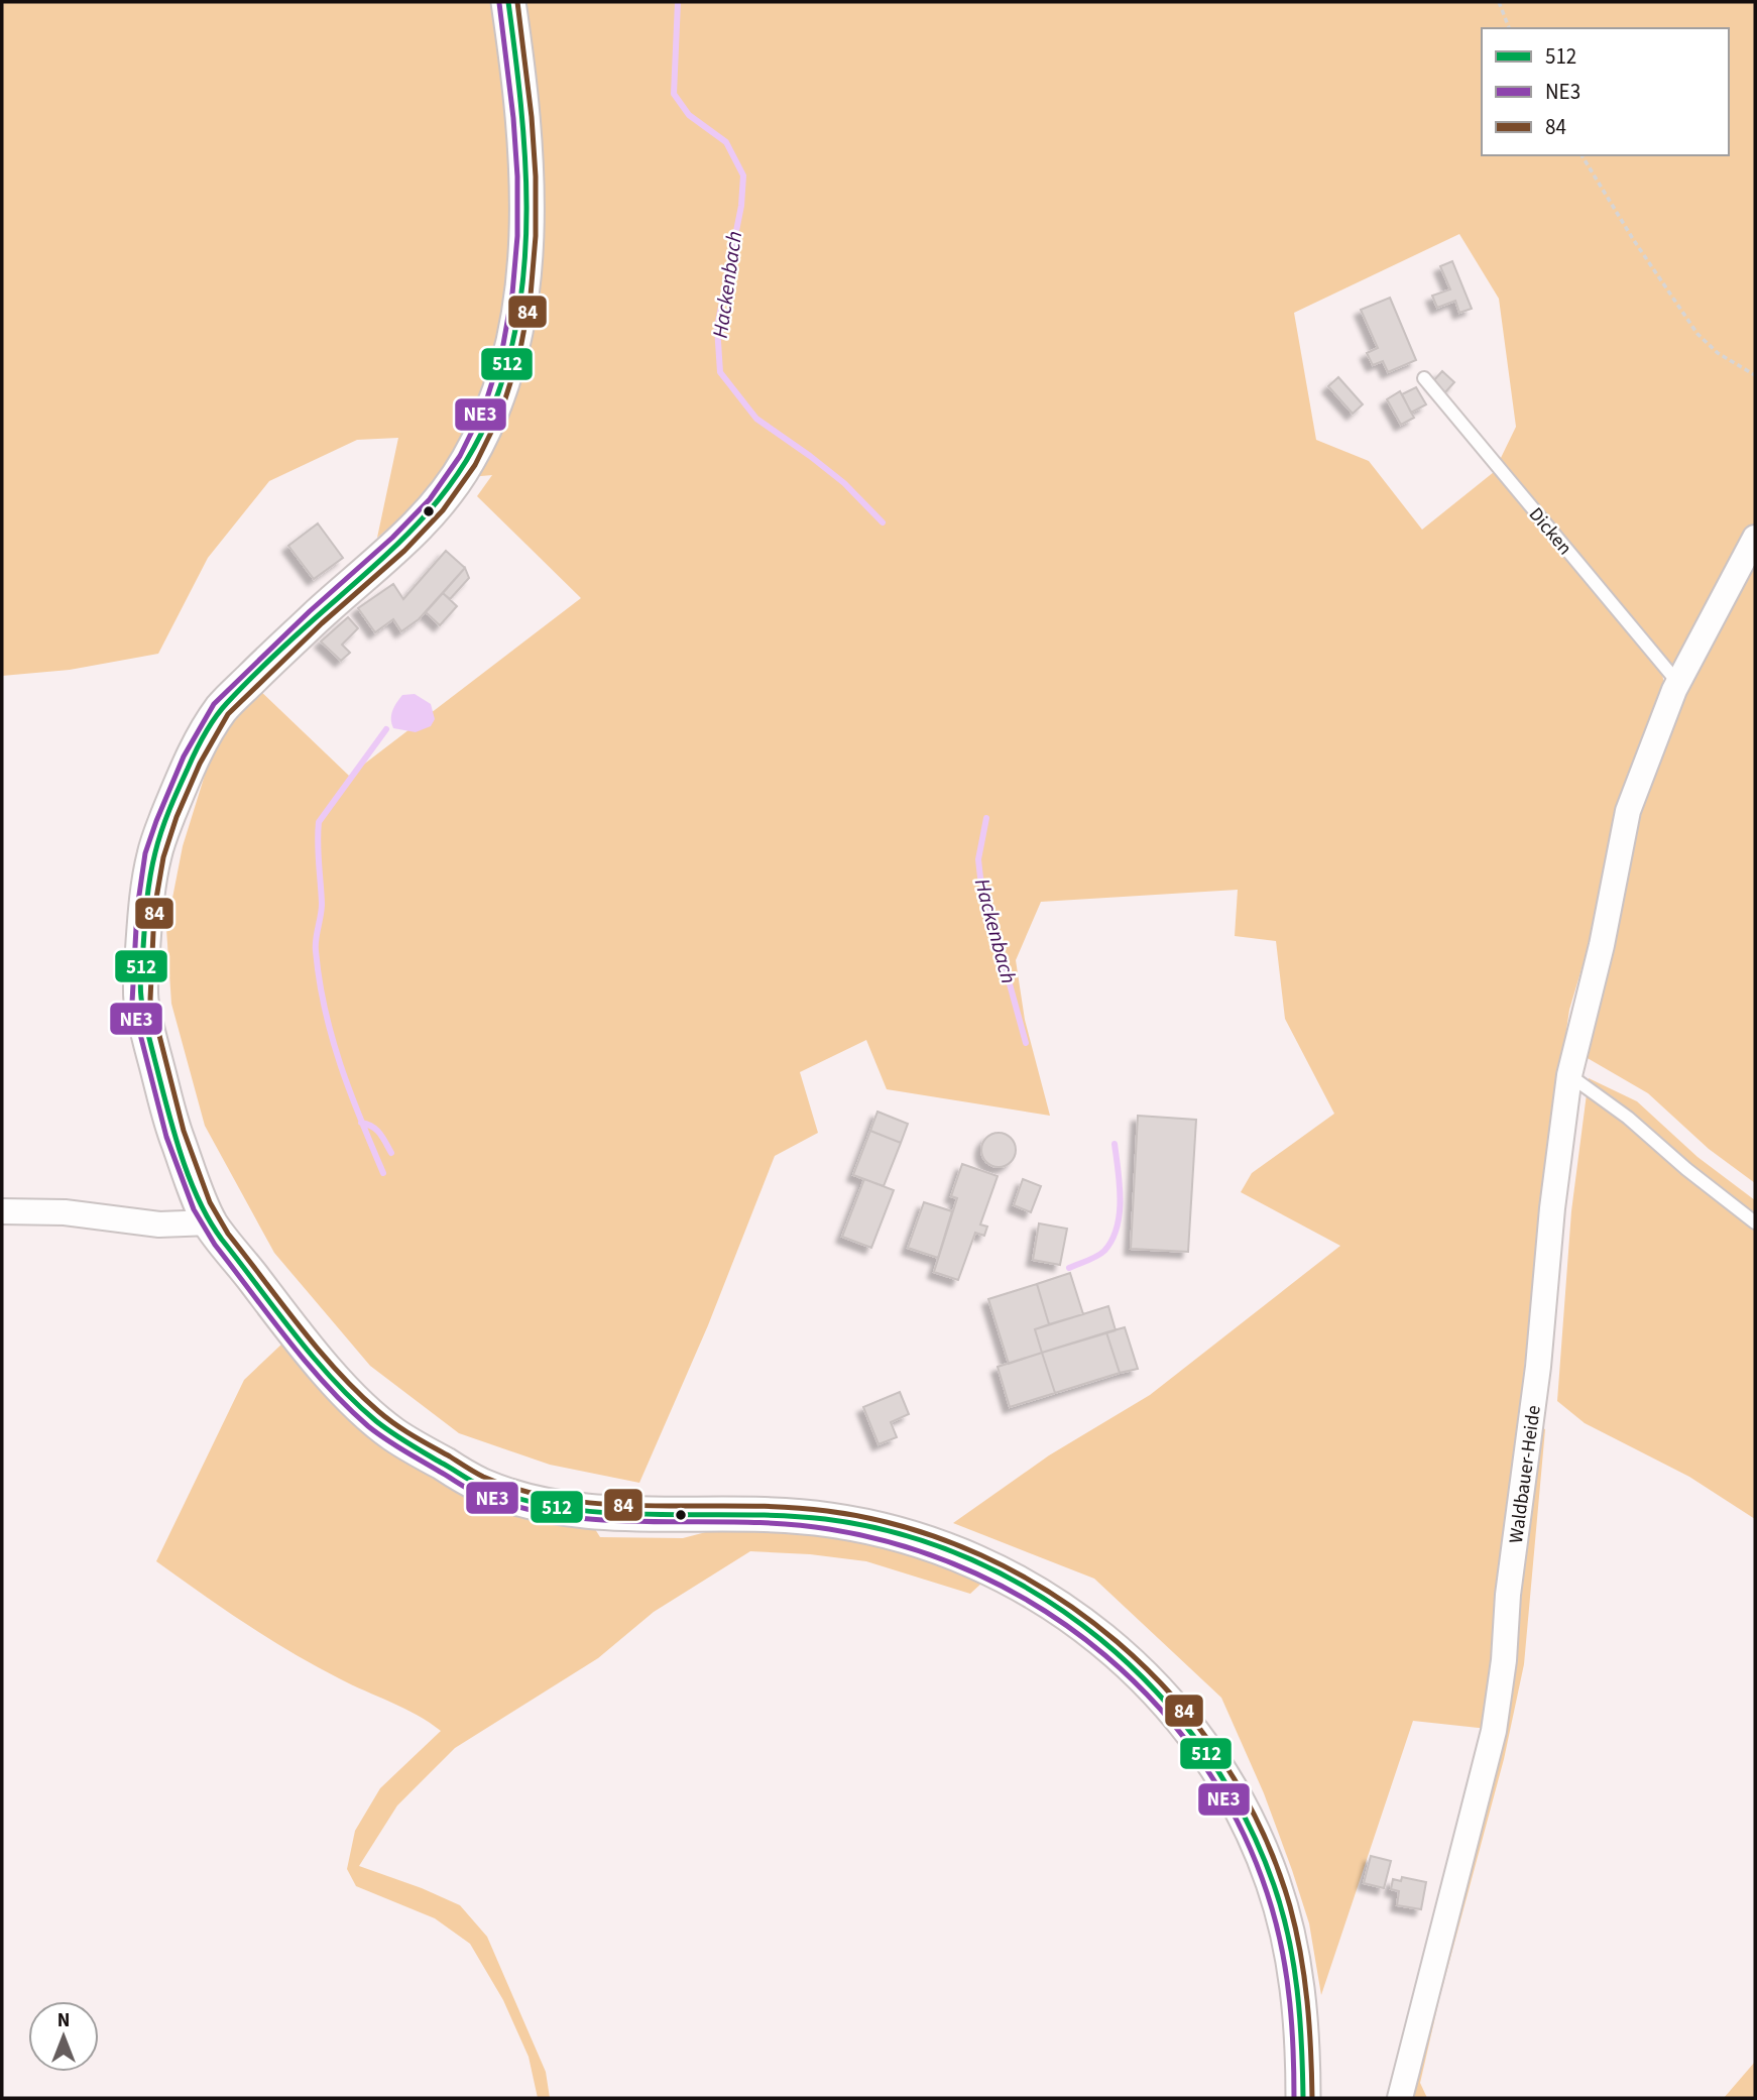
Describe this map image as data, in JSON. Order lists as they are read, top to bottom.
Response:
{
  "streets": {
    "street": ["Waldbauer-Heide"],
    "lane": ["Dicken"]
  },
  "crossings": [
    ["Dicken", "Waldbauer-Heide"]
  ],
  "water": ["Hackenbach"],
  "lines": ["transit line 512", "transit line 84", "transit line NE3"],
  "legend": ["512", "NE3", "84"],
  "north": "top"
}
